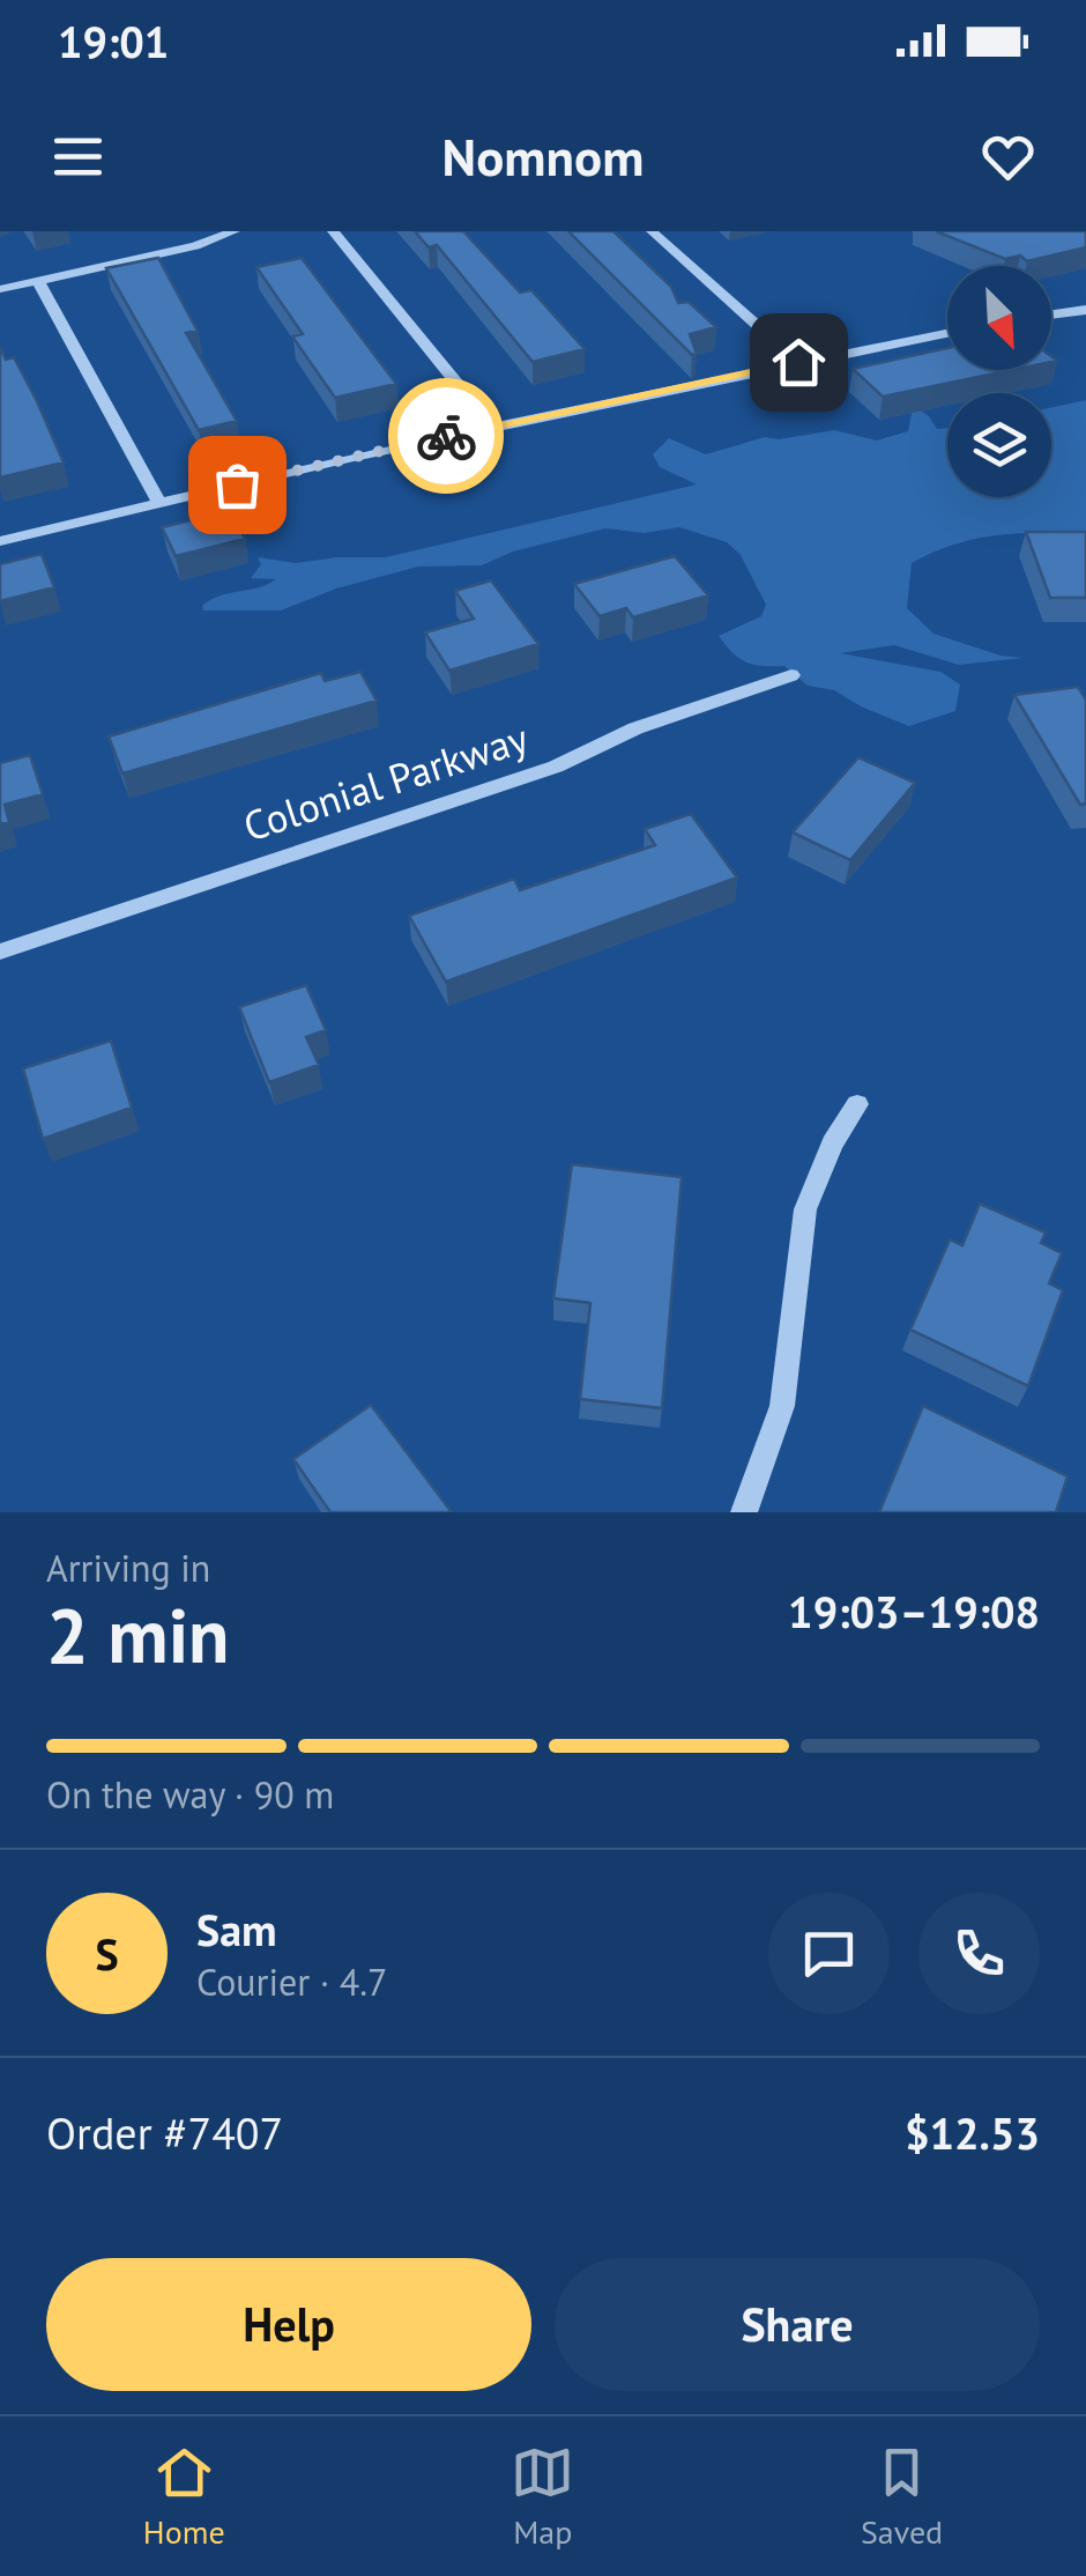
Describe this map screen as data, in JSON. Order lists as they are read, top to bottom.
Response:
{
  "streets": {
    "street": ["Colonial Parkway"]
  },
  "north": "bottom right",
  "page": {
    "status": "19:01",
    "header": "Nomnom",
    "heading": ["2 min", "Arriving in", "19:03–19:08"],
    "panel": [
      "Sam",
      "Courier · 4.7",
      "Order #7407",
      "$12.53"
    ],
    "bar": "On the way · 90 m",
    "round": "S",
    "buttons": ["Help", "Share"],
    "tabs": ["Home", "Map", "Saved"]
  }
}
